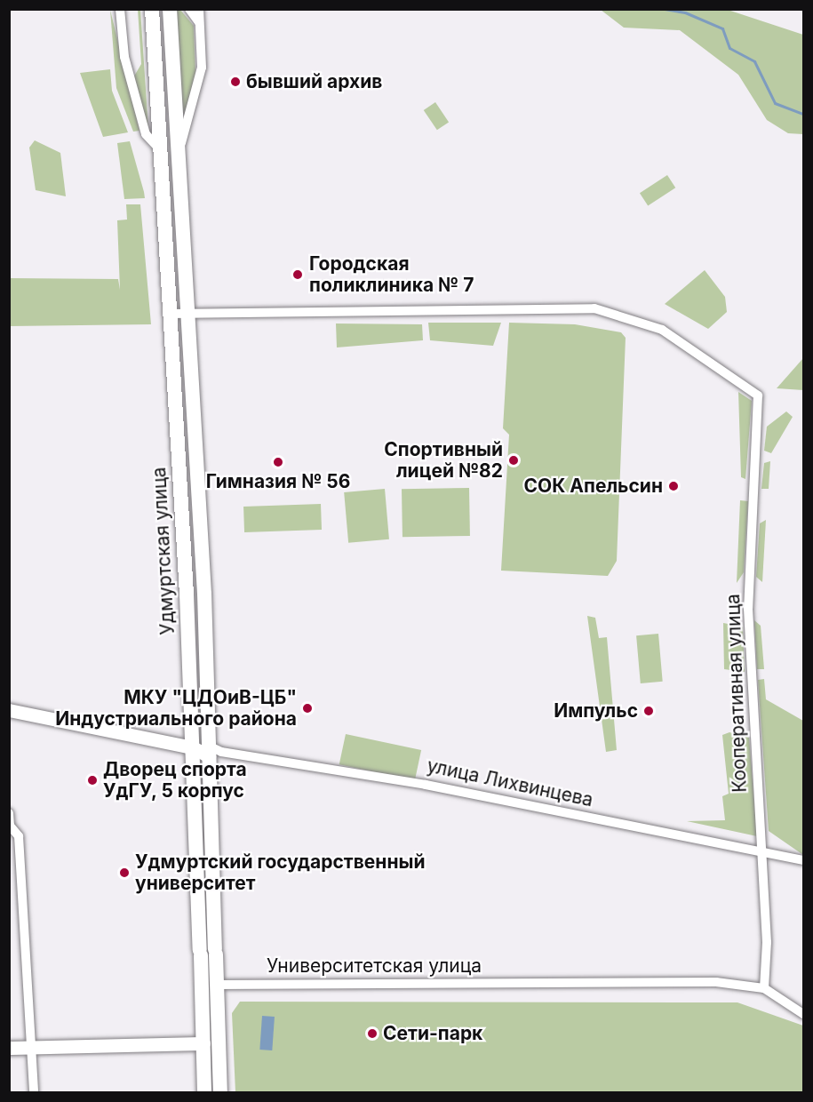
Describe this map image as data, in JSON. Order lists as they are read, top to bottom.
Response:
{
  "streets": {
    "main road": ["Удмуртская улица"],
    "street": ["Кооперативная улица", "улица Лихвинцева", "Университетская улица"]
  },
  "crossings": [
    ["Удмуртская улица", "Кооперативная улица"],
    ["Удмуртская улица", "улица Лихвинцева"],
    ["Удмуртская улица", "Университетская улица"],
    ["Кооперативная улица", "улица Лихвинцева"],
    ["Кооперативная улица", "Университетская улица"]
  ],
  "places": [
    "бывший архив",
    "Городская поликлиника № 7",
    "Спортивный лицей №82",
    "Гимназия № 56",
    "СОК Апельсин",
    "МКУ \"ЦДОиВ-ЦБ\" Индустриального района",
    "Импульс",
    "Дворец спорта УдГУ, 5 корпус",
    "Удмуртский государственный университет",
    "Сети-парк"
  ]
}
